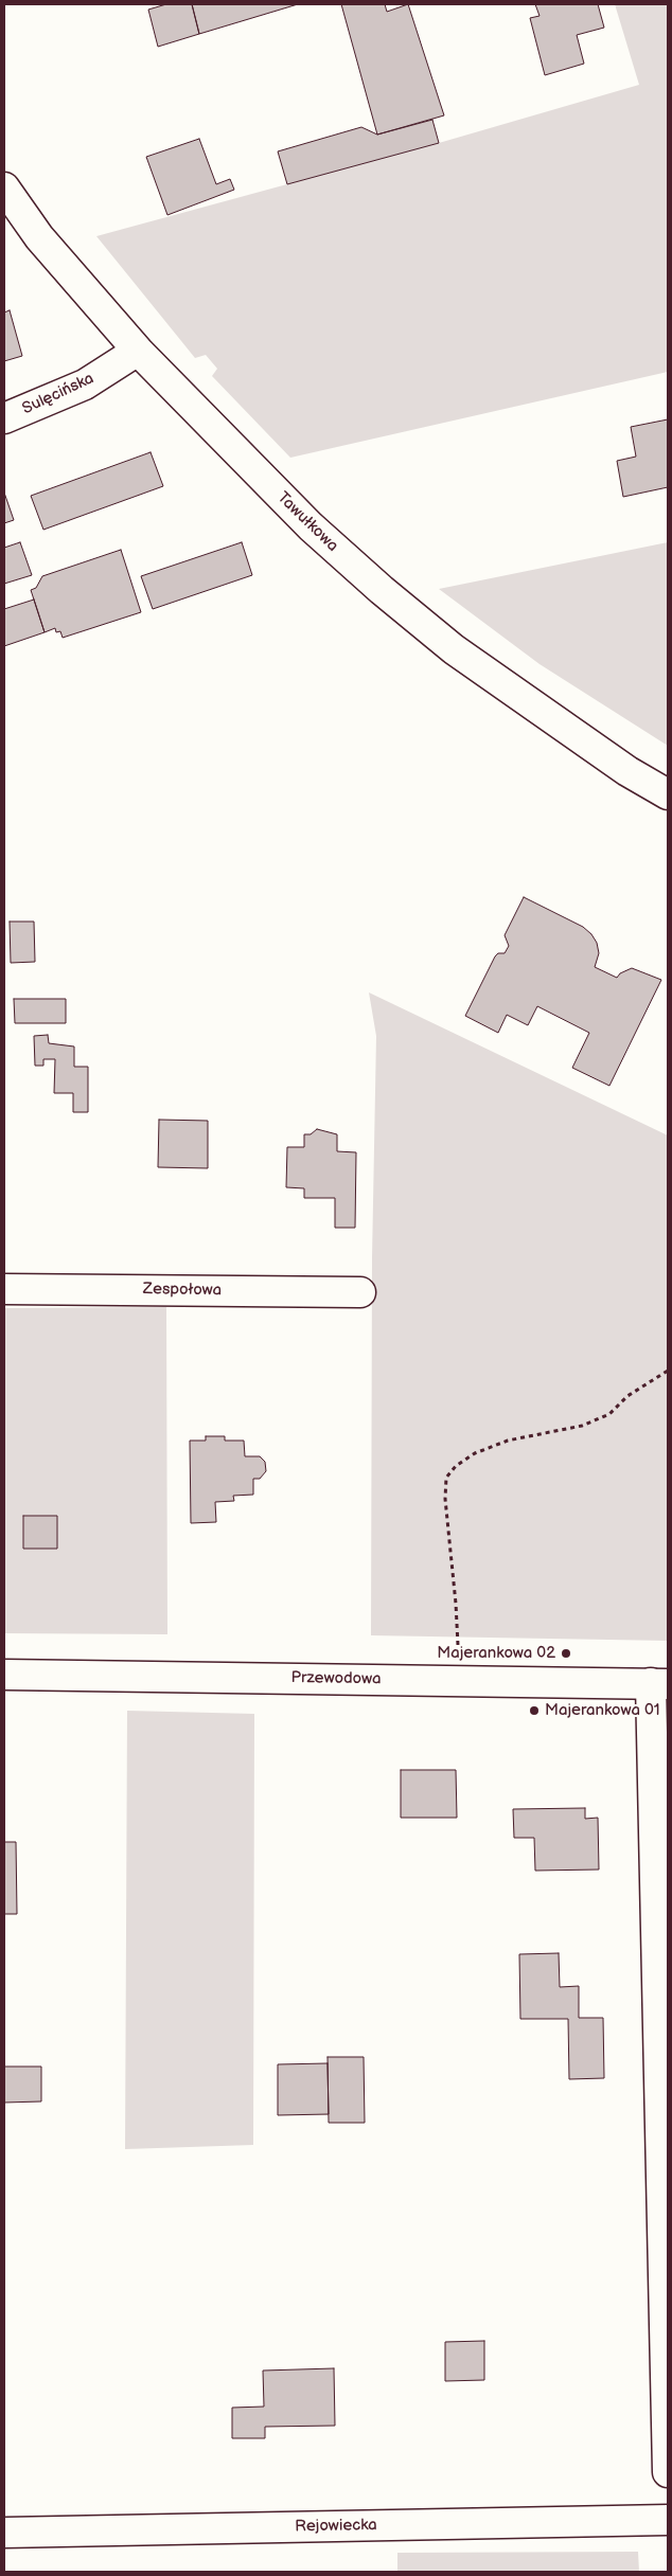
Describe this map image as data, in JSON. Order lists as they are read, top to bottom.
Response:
{
  "streets": {
    "street": [
      "Sulęcińska",
      "Tawułkowa",
      "Zespołowa",
      "Przewodowa",
      "Rejowiecka"
    ]
  },
  "crossings": [
    ["Sulęcińska", "Tawułkowa"]
  ],
  "places": ["Majerankowa 02", "Majerankowa 01"]
}
